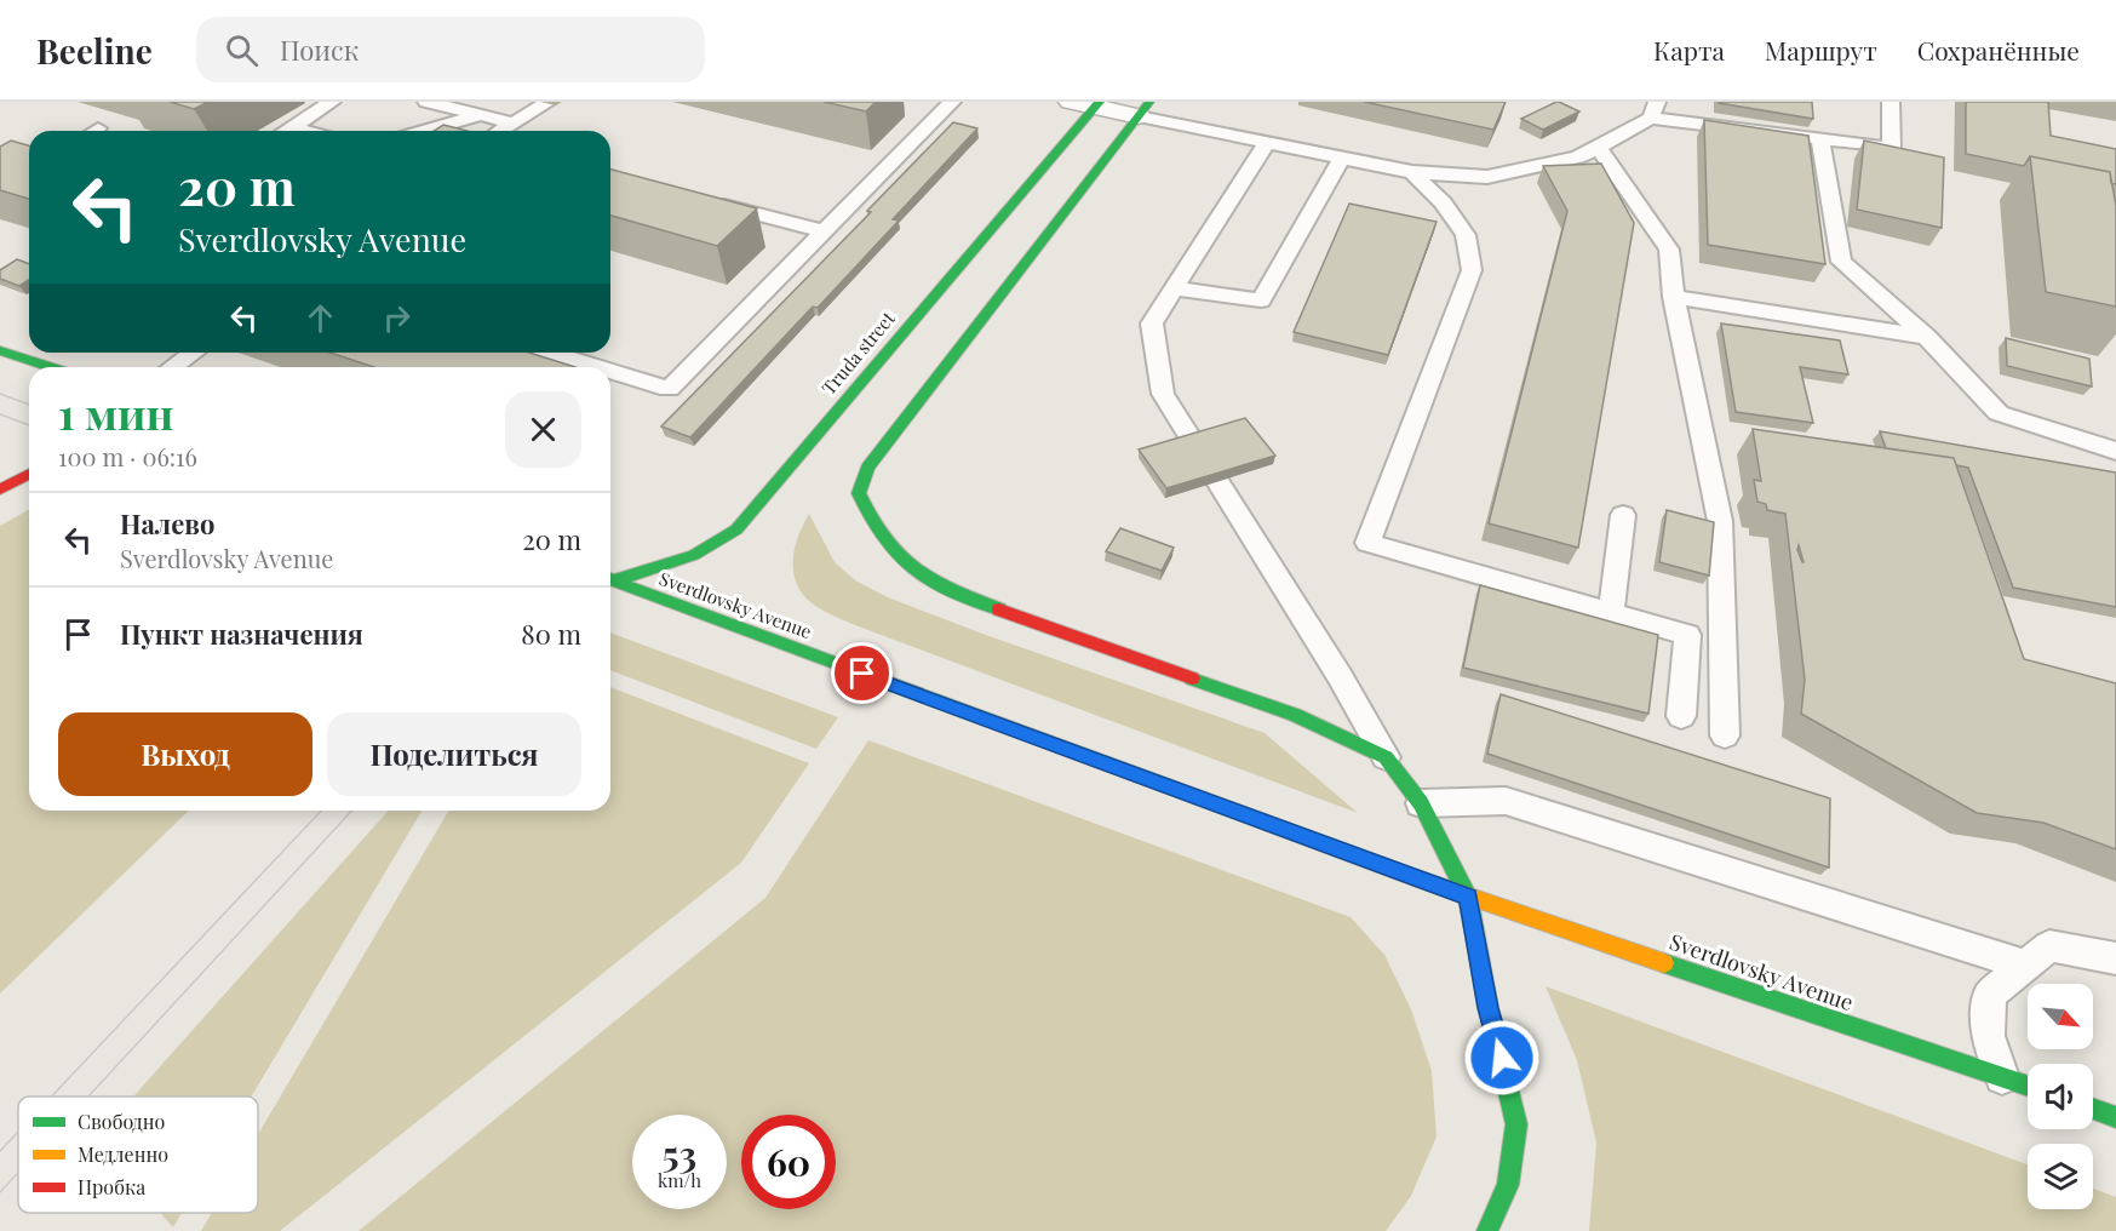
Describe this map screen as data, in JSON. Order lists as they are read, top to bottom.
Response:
{
  "streets": {
    "main road": ["Truda street", "Sverdlovsky Avenue"]
  },
  "legend": ["Свободно", "Медленно", "Пробка"],
  "north": "bottom right",
  "page": {
    "header": "Beeline",
    "search": "Поиск",
    "nav": ["Карта", "Маршрут", "Сохранённые"],
    "turn": ["20 m", "Sverdlovsky Avenue"],
    "heading": ["1 мин", "100 m · 06:16"],
    "list": [
      {
        "name": "Налево",
        "note": "Sverdlovsky Avenue",
        "value": "20 m"
      },
      {
        "name": "Пункт назначения",
        "value": "80 m"
      }
    ],
    "buttons": ["Выход", "Поделиться"],
    "speed": "53 km/h",
    "limit": "60"
  }
}
